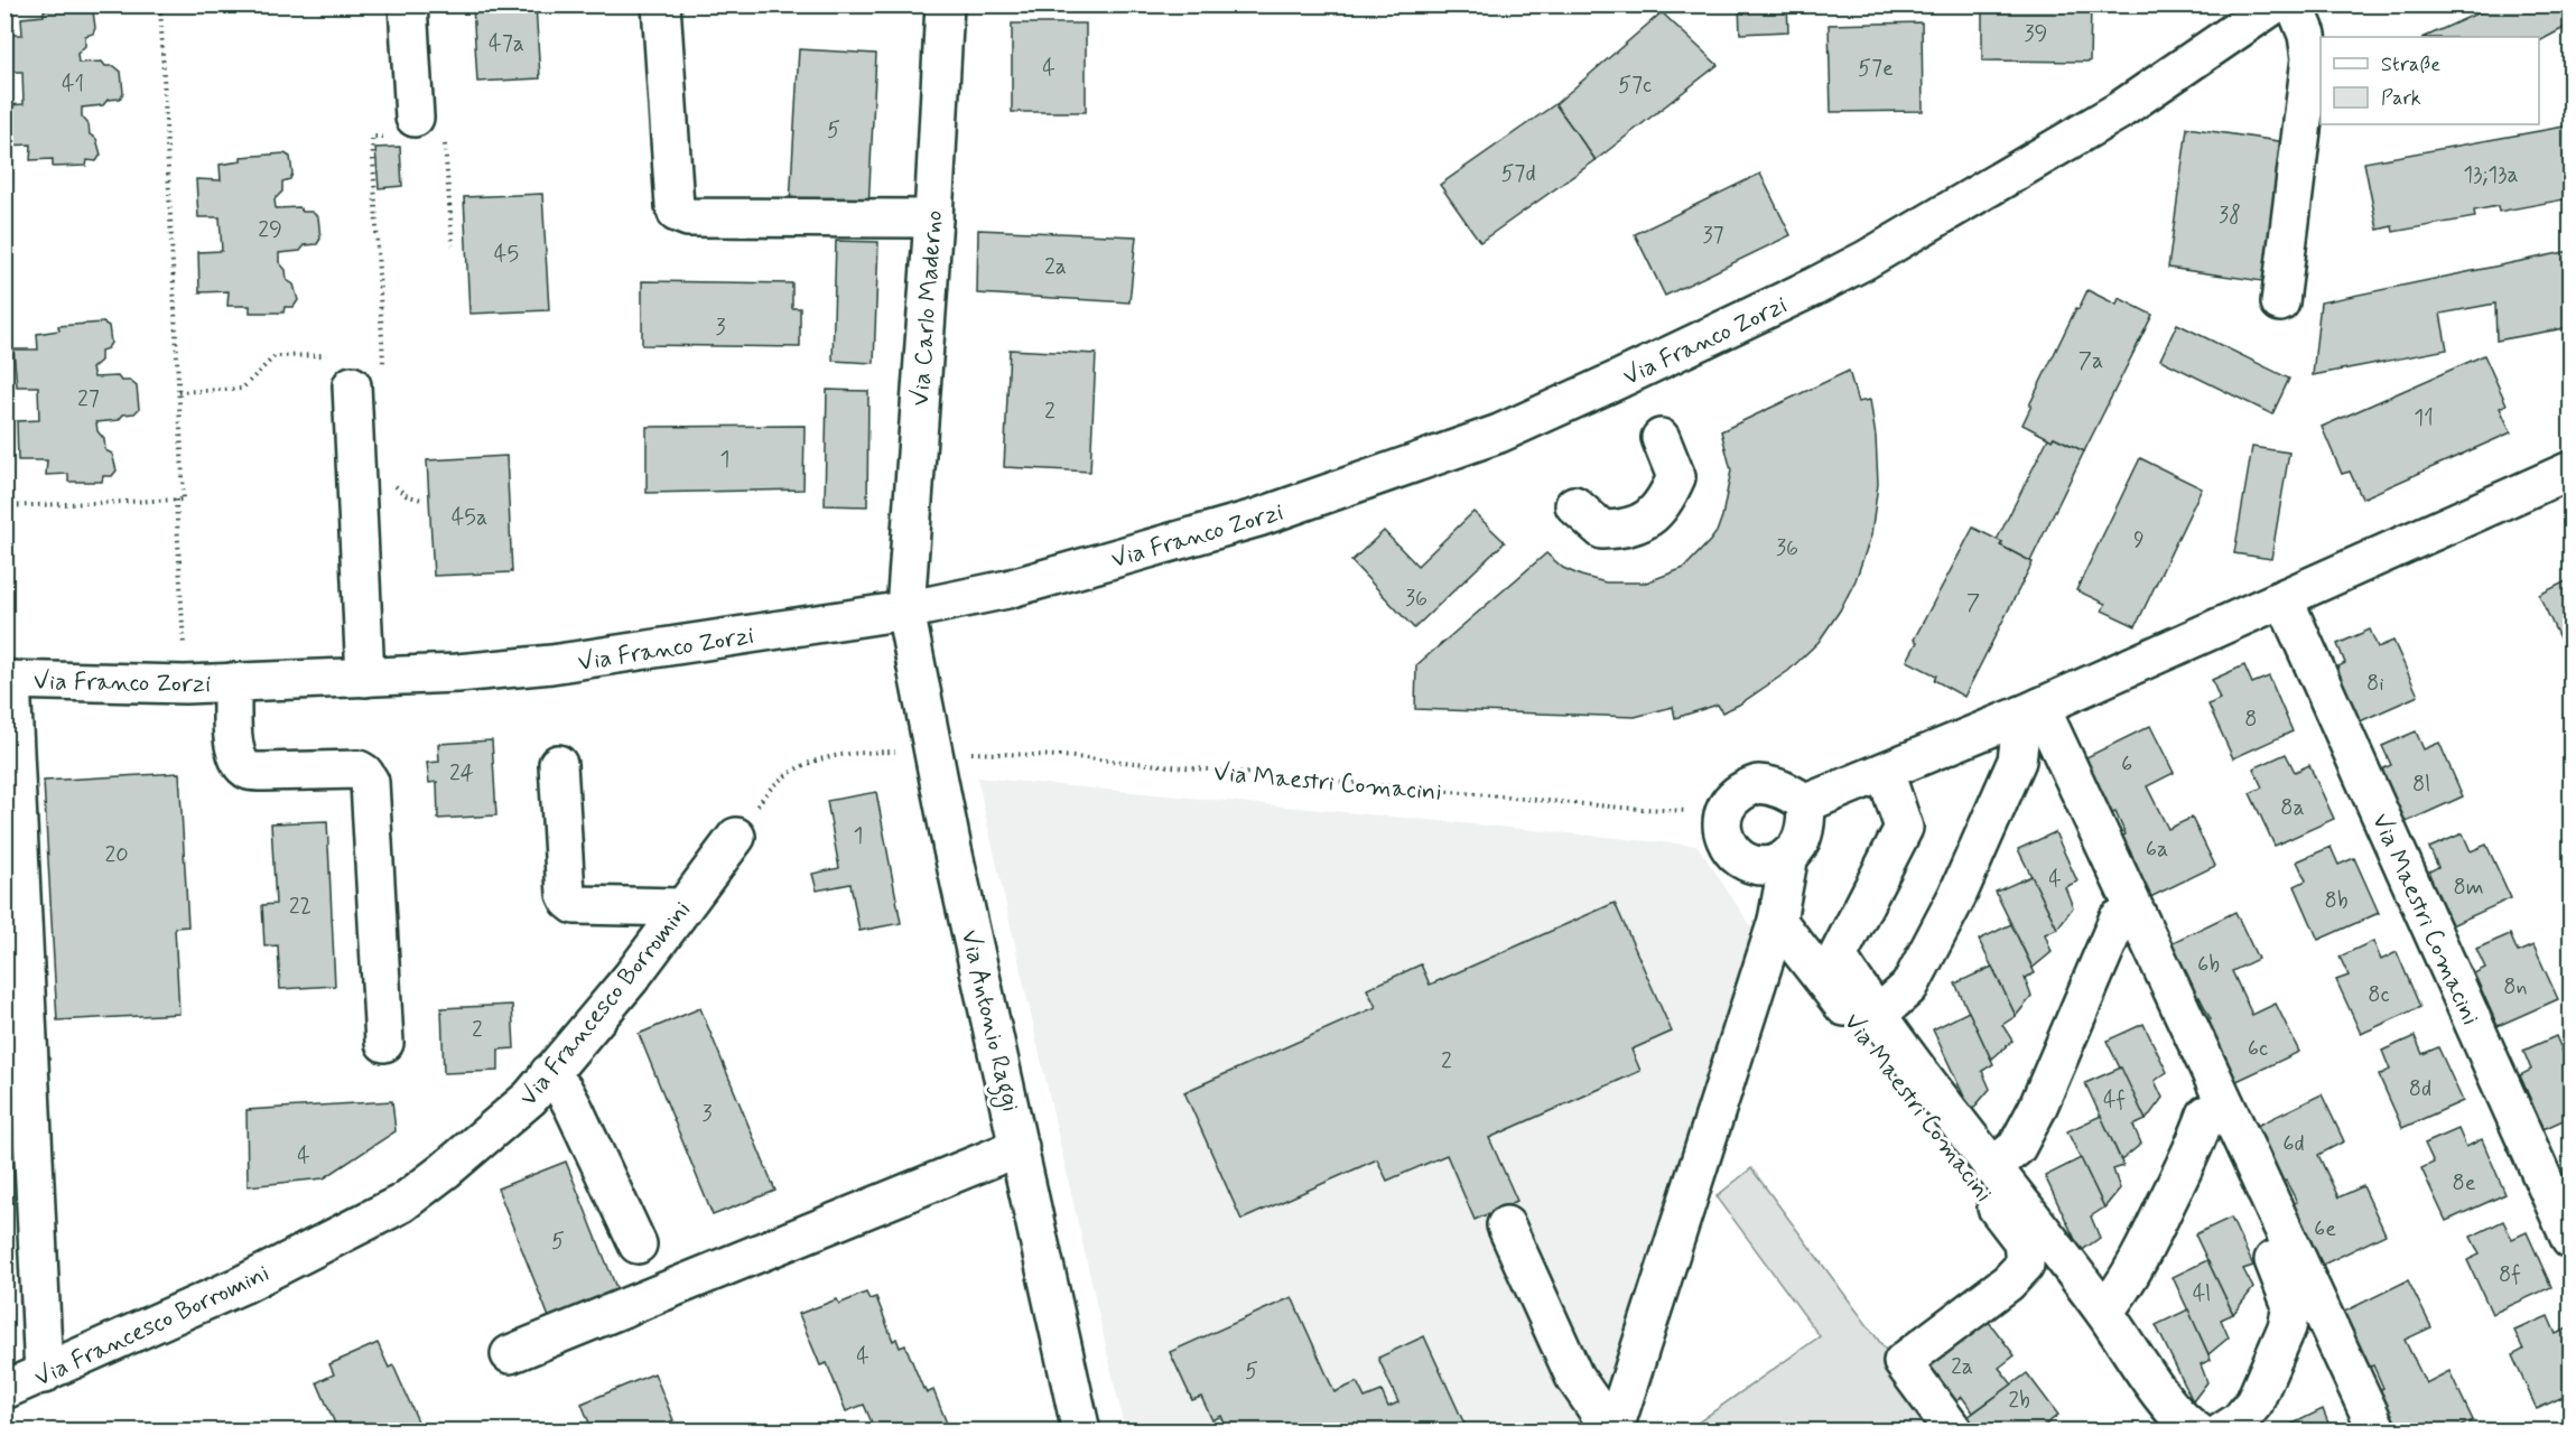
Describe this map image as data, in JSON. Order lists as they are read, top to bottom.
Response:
{
  "streets": {
    "street": [
      "Via Carlo Maderno",
      "Via Franco Zorzi",
      "Via Maestri Comacini",
      "Via Francesco Borromini",
      "Via Antonio Raggi"
    ]
  },
  "crossings": [
    ["Via Carlo Maderno", "Via Franco Zorzi"],
    ["Via Carlo Maderno", "Via Antonio Raggi"],
    ["Via Franco Zorzi", "Via Antonio Raggi"],
    ["Via Maestri Comacini", "Via Antonio Raggi"]
  ],
  "house_numbers": [
    "39",
    "47a",
    "4",
    "57e",
    "41",
    "57c",
    "5",
    "57d",
    "13;13a",
    "38",
    "29",
    "37",
    "45",
    "2a",
    "3",
    "7a",
    "27",
    "2",
    "11",
    "1",
    "45a",
    "9",
    "36",
    "36",
    "7",
    "8i",
    "8",
    "6",
    "24",
    "8l",
    "8a",
    "1",
    "6a",
    "20",
    "4",
    "8m",
    "8b",
    "22",
    "6b",
    "8n",
    "8c",
    "2",
    "6c",
    "2",
    "8d",
    "4f",
    "3",
    "6d",
    "4",
    "8e",
    "6e",
    "5",
    "8f",
    "4l",
    "4",
    "2a",
    "5",
    "2b"
  ],
  "legend": ["Straße", "Park"]
}
